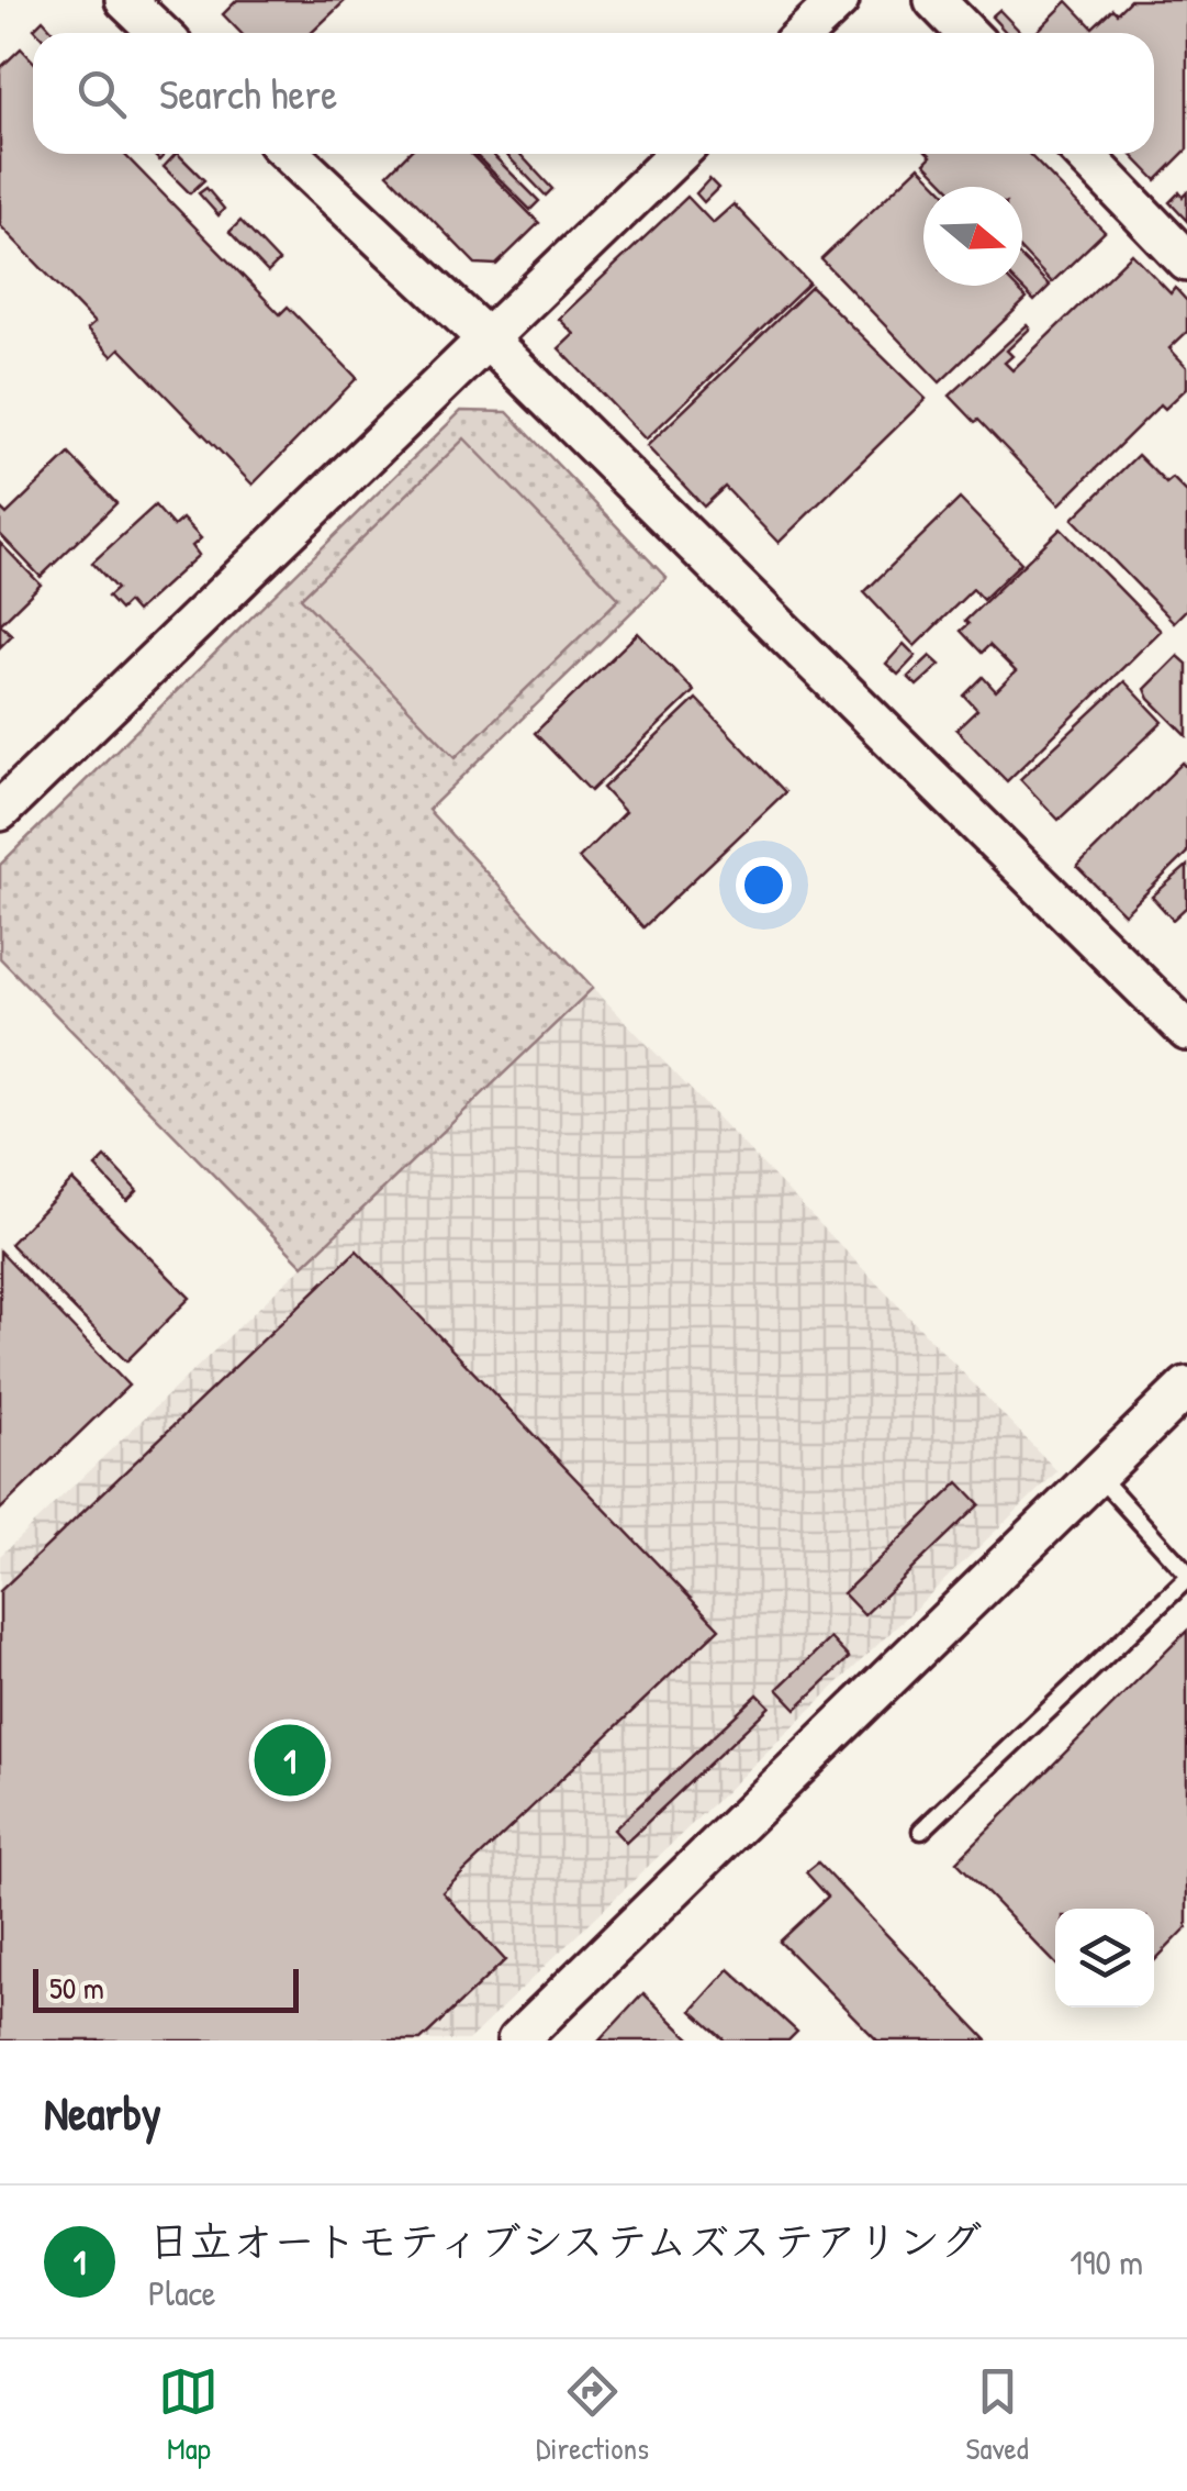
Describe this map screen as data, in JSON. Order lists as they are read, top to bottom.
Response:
{
  "scale_bar": "50 m",
  "north": "right",
  "page": {
    "search": "Search here",
    "pins": "1",
    "scale": "50 m",
    "heading": "Nearby",
    "list": [
      {
        "mark": "1",
        "name": "日立オートモティブシステムズステアリング",
        "note": "Place",
        "value": "190 m"
      }
    ],
    "nav": ["Map", "Directions", "Saved"]
  }
}
